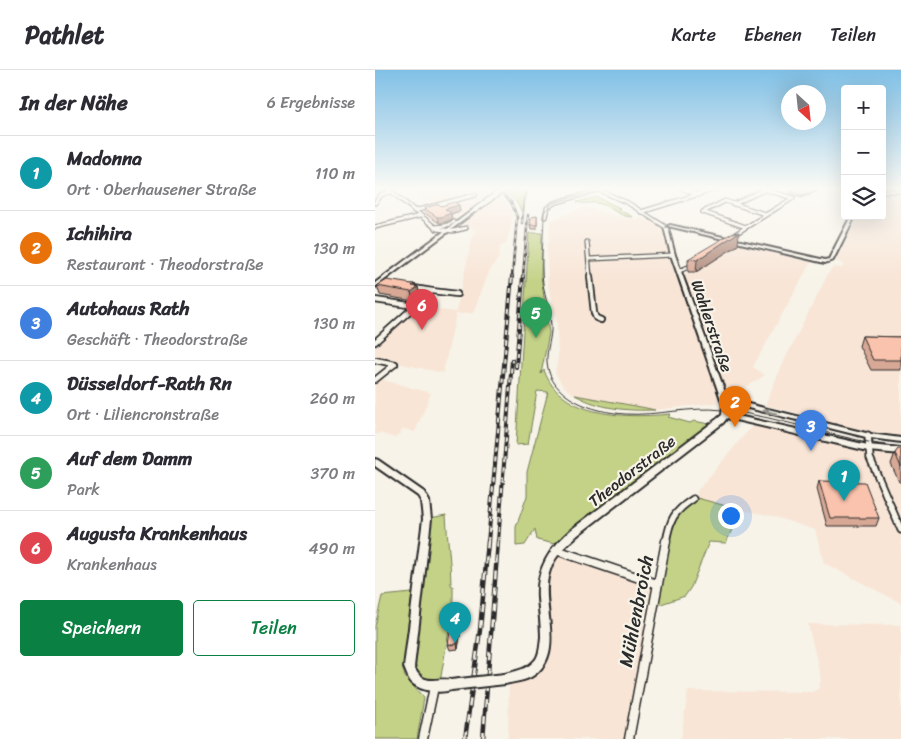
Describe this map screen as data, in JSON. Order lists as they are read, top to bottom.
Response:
{
  "streets": {
    "main road": ["Wahlerstraße", "Theodorstraße"],
    "street": ["Mühlenbroich"]
  },
  "north": "bottom right",
  "page": {
    "header": "Pathlet",
    "nav": ["Karte", "Ebenen", "Teilen"],
    "heading": ["In der Nähe", "6 Ergebnisse"],
    "map_buttons": ["+", "−"],
    "list": [
      {
        "mark": "1",
        "name": "Madonna",
        "note": "Ort · Oberhausener Straße",
        "value": "110 m"
      },
      {
        "mark": "2",
        "name": "Ichihira",
        "note": "Restaurant · Theodorstraße",
        "value": "130 m"
      },
      {
        "mark": "3",
        "name": "Autohaus Rath",
        "note": "Geschäft · Theodorstraße",
        "value": "130 m"
      },
      {
        "mark": "4",
        "name": "Düsseldorf-Rath Rn",
        "note": "Ort · Liliencronstraße",
        "value": "260 m"
      },
      {
        "mark": "5",
        "name": "Auf dem Damm",
        "note": "Park",
        "value": "370 m"
      },
      {
        "mark": "6",
        "name": "Augusta Krankenhaus",
        "note": "Krankenhaus",
        "value": "490 m"
      }
    ],
    "pins": [
      "6",
      "5",
      "2",
      "3",
      "1",
      "4"
    ],
    "buttons": ["Speichern", "Teilen"]
  }
}
